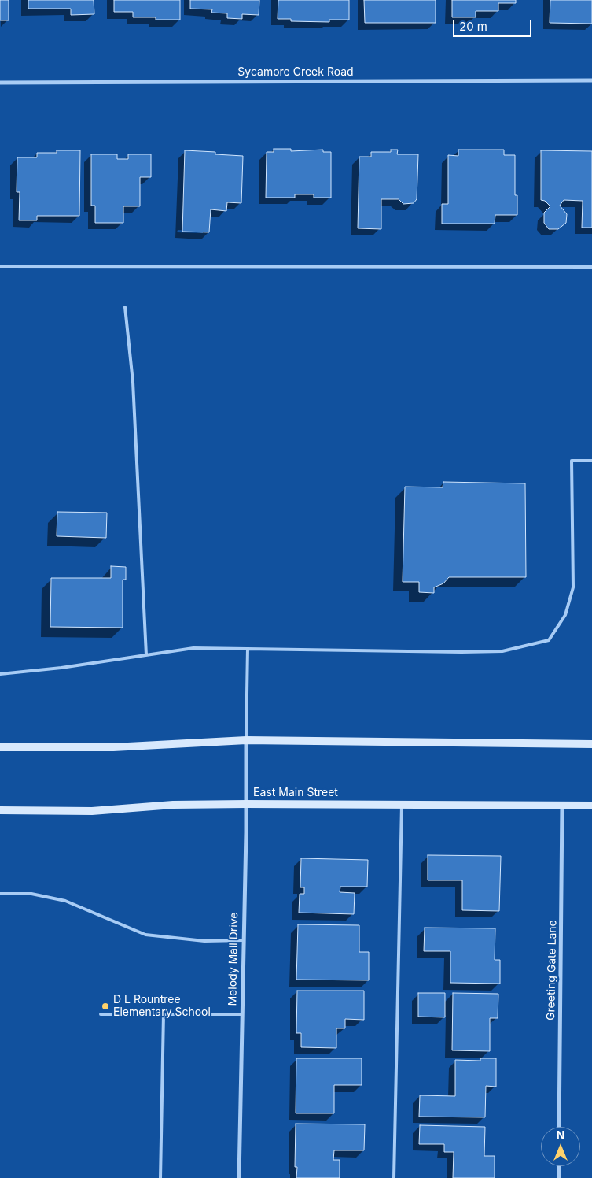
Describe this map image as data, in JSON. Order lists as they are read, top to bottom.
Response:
{
  "streets": {
    "main road": ["East Main Street"],
    "street": ["Sycamore Creek Road", "Melody Mall Drive", "Greeting Gate Lane"]
  },
  "crossings": [
    ["East Main Street", "Melody Mall Drive"],
    ["East Main Street", "Greeting Gate Lane"]
  ],
  "places": ["D L Rountree Elementary School"],
  "scale_bar": "20 m",
  "north": "top"
}
